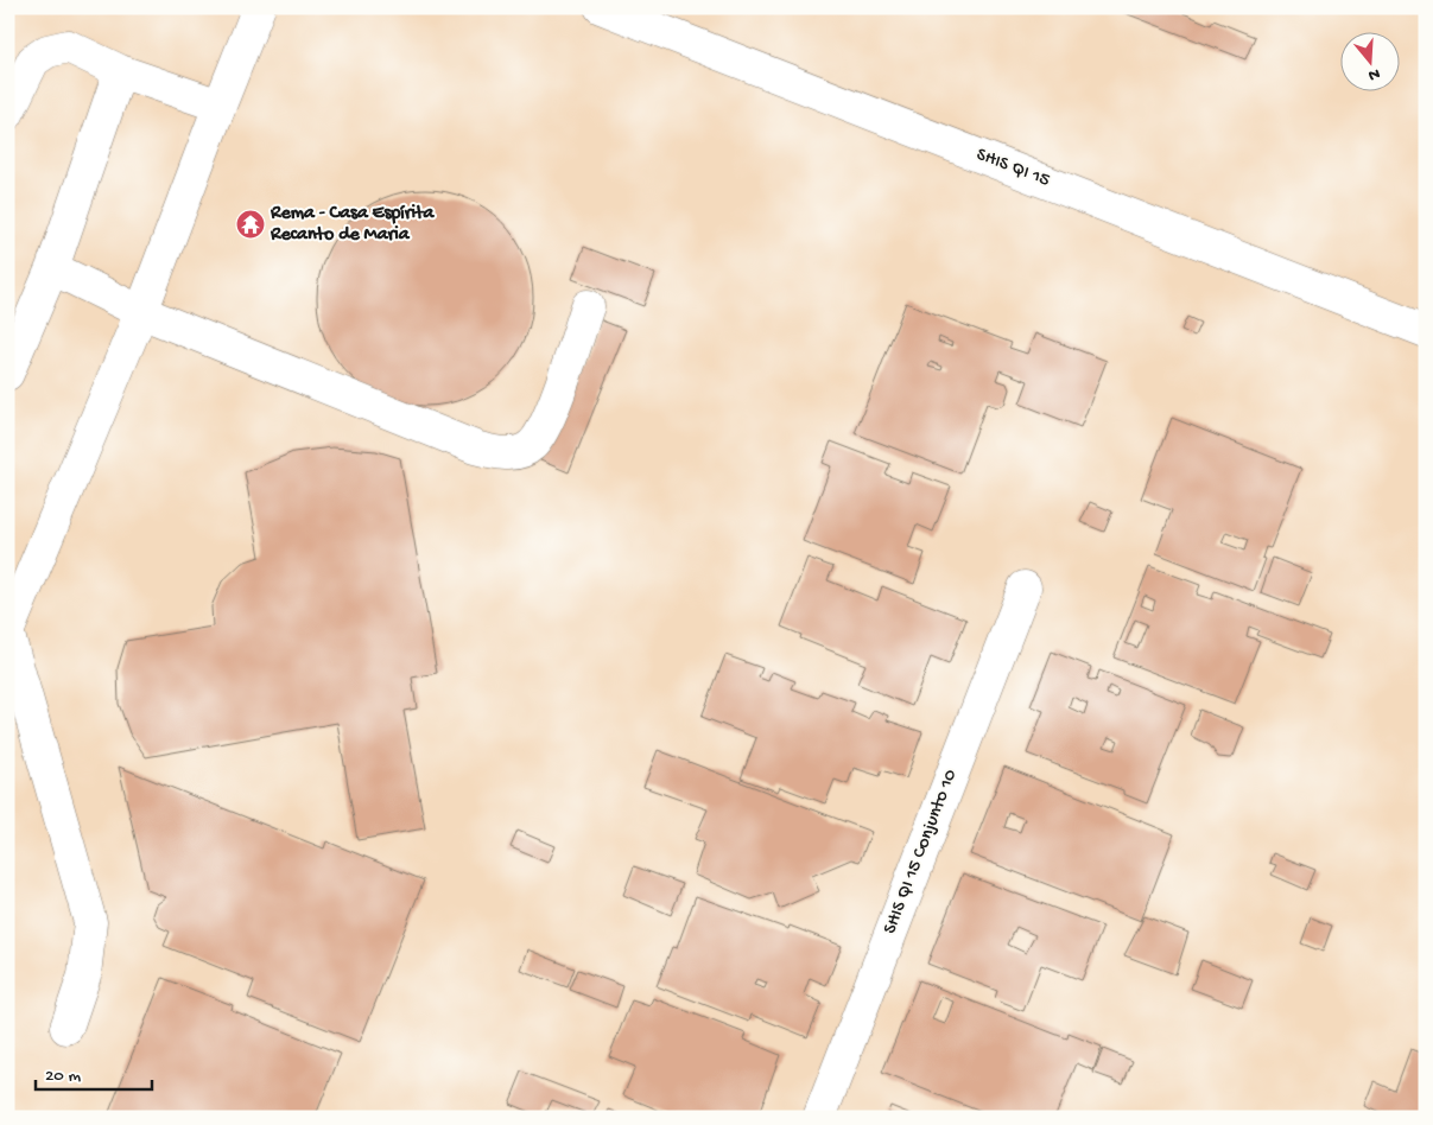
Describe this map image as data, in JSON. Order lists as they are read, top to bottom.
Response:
{
  "streets": {
    "street": ["SHIS QI 15", "SHIS QI 15 Conjunto 10"]
  },
  "places": {
    "temple": ["Rema - Casa Espírita Recanto de Maria"]
  },
  "scale_bar": "20 m",
  "north": "bottom"
}
